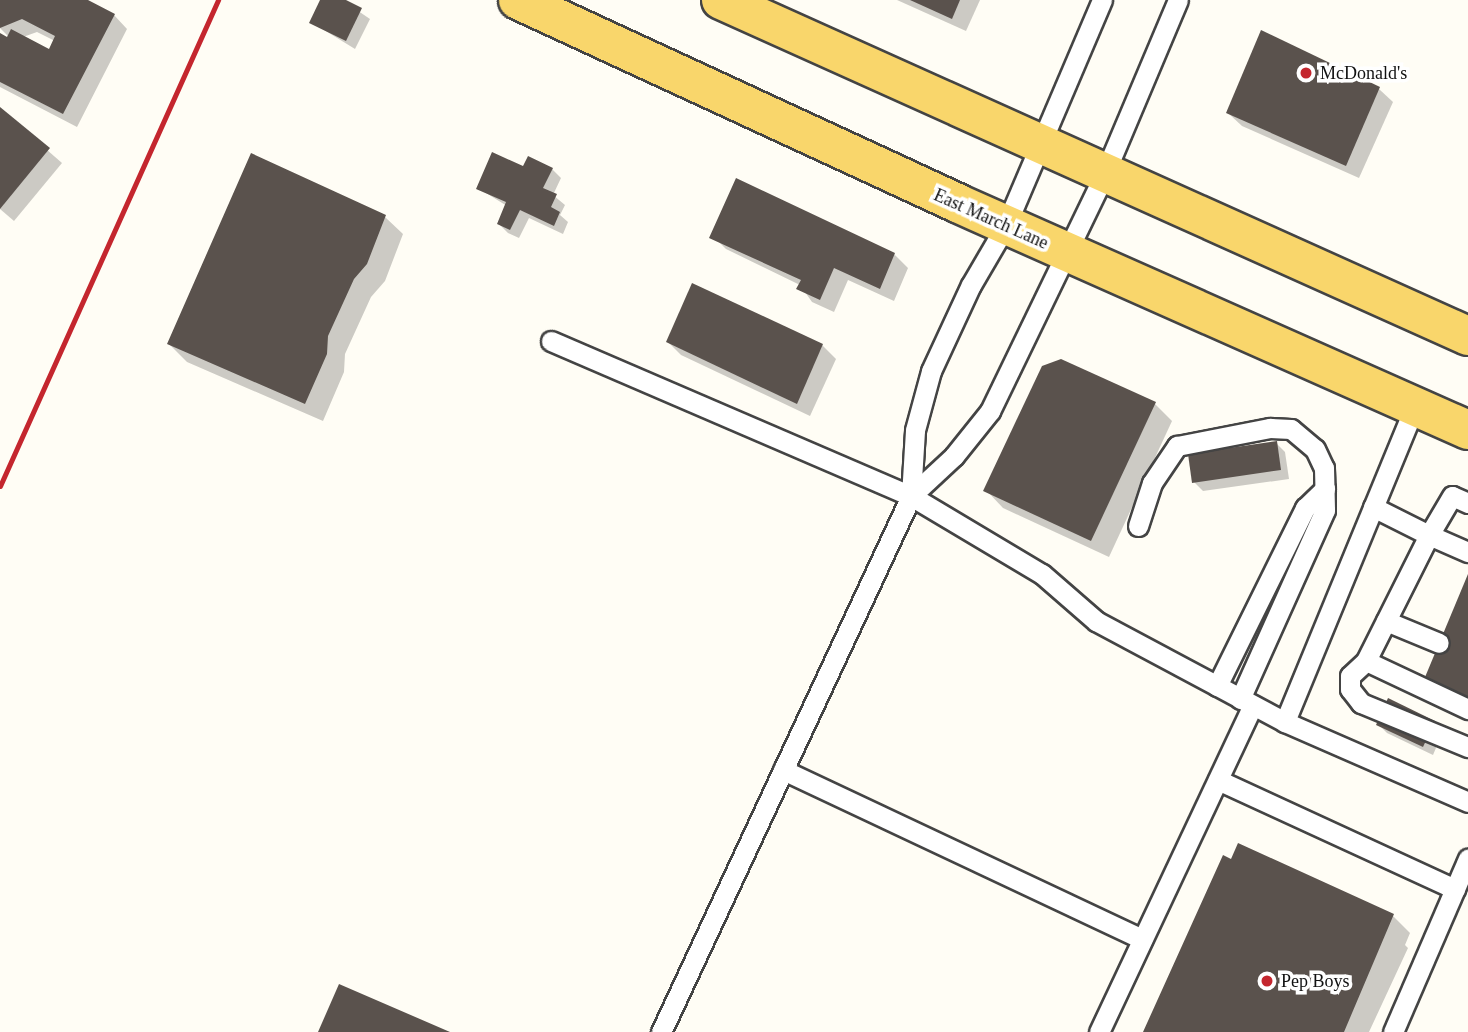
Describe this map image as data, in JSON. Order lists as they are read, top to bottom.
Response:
{
  "streets": {
    "main road": ["East March Lane"]
  },
  "places": ["McDonald's", "Pep Boys"]
}
